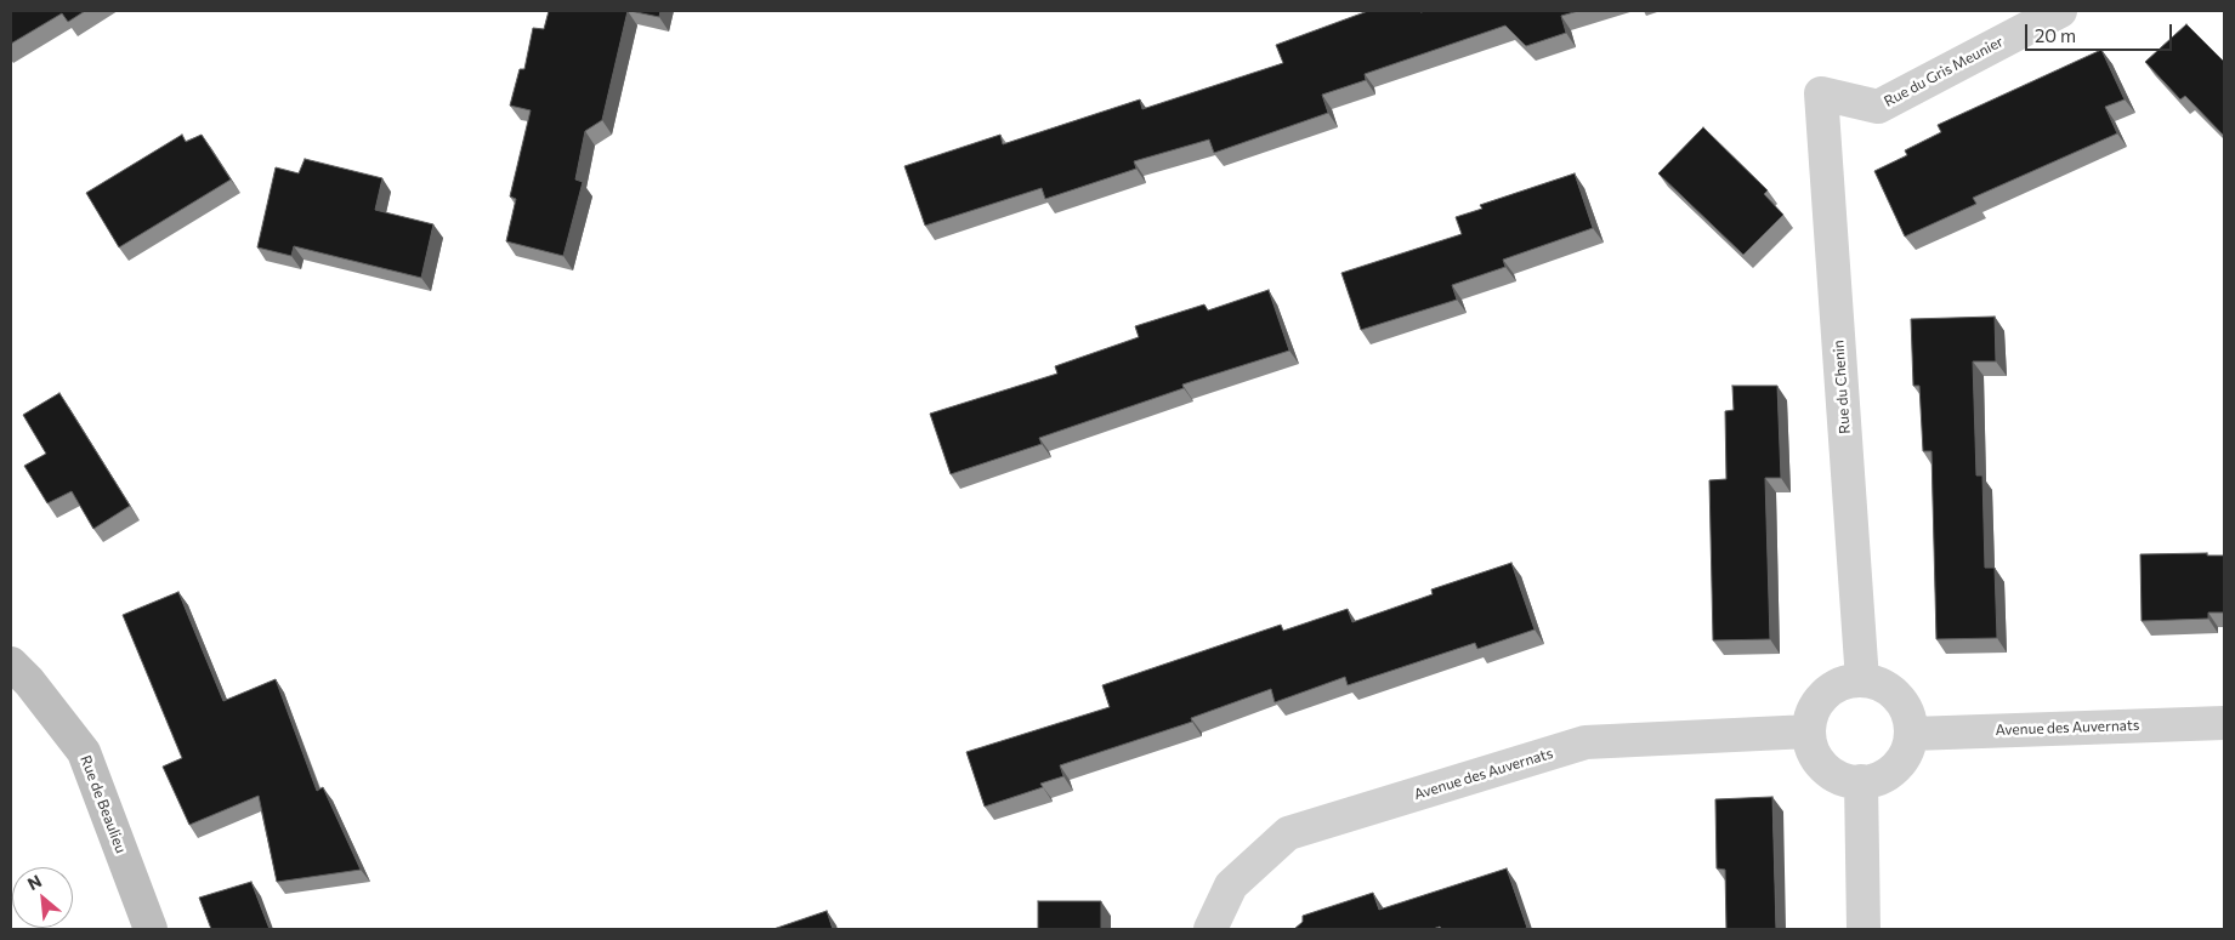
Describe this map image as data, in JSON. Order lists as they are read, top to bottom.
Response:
{
  "streets": {
    "street": [
      "Rue du Gris Meunier",
      "Rue du Chenin",
      "Avenue des Auvernats",
      "Rue de Beaulieu"
    ]
  },
  "crossings": [
    ["Rue du Gris Meunier", "Rue du Chenin"],
    ["Rue du Chenin", "Avenue des Auvernats"]
  ],
  "scale_bar": "20 m",
  "north": "top left"
}
